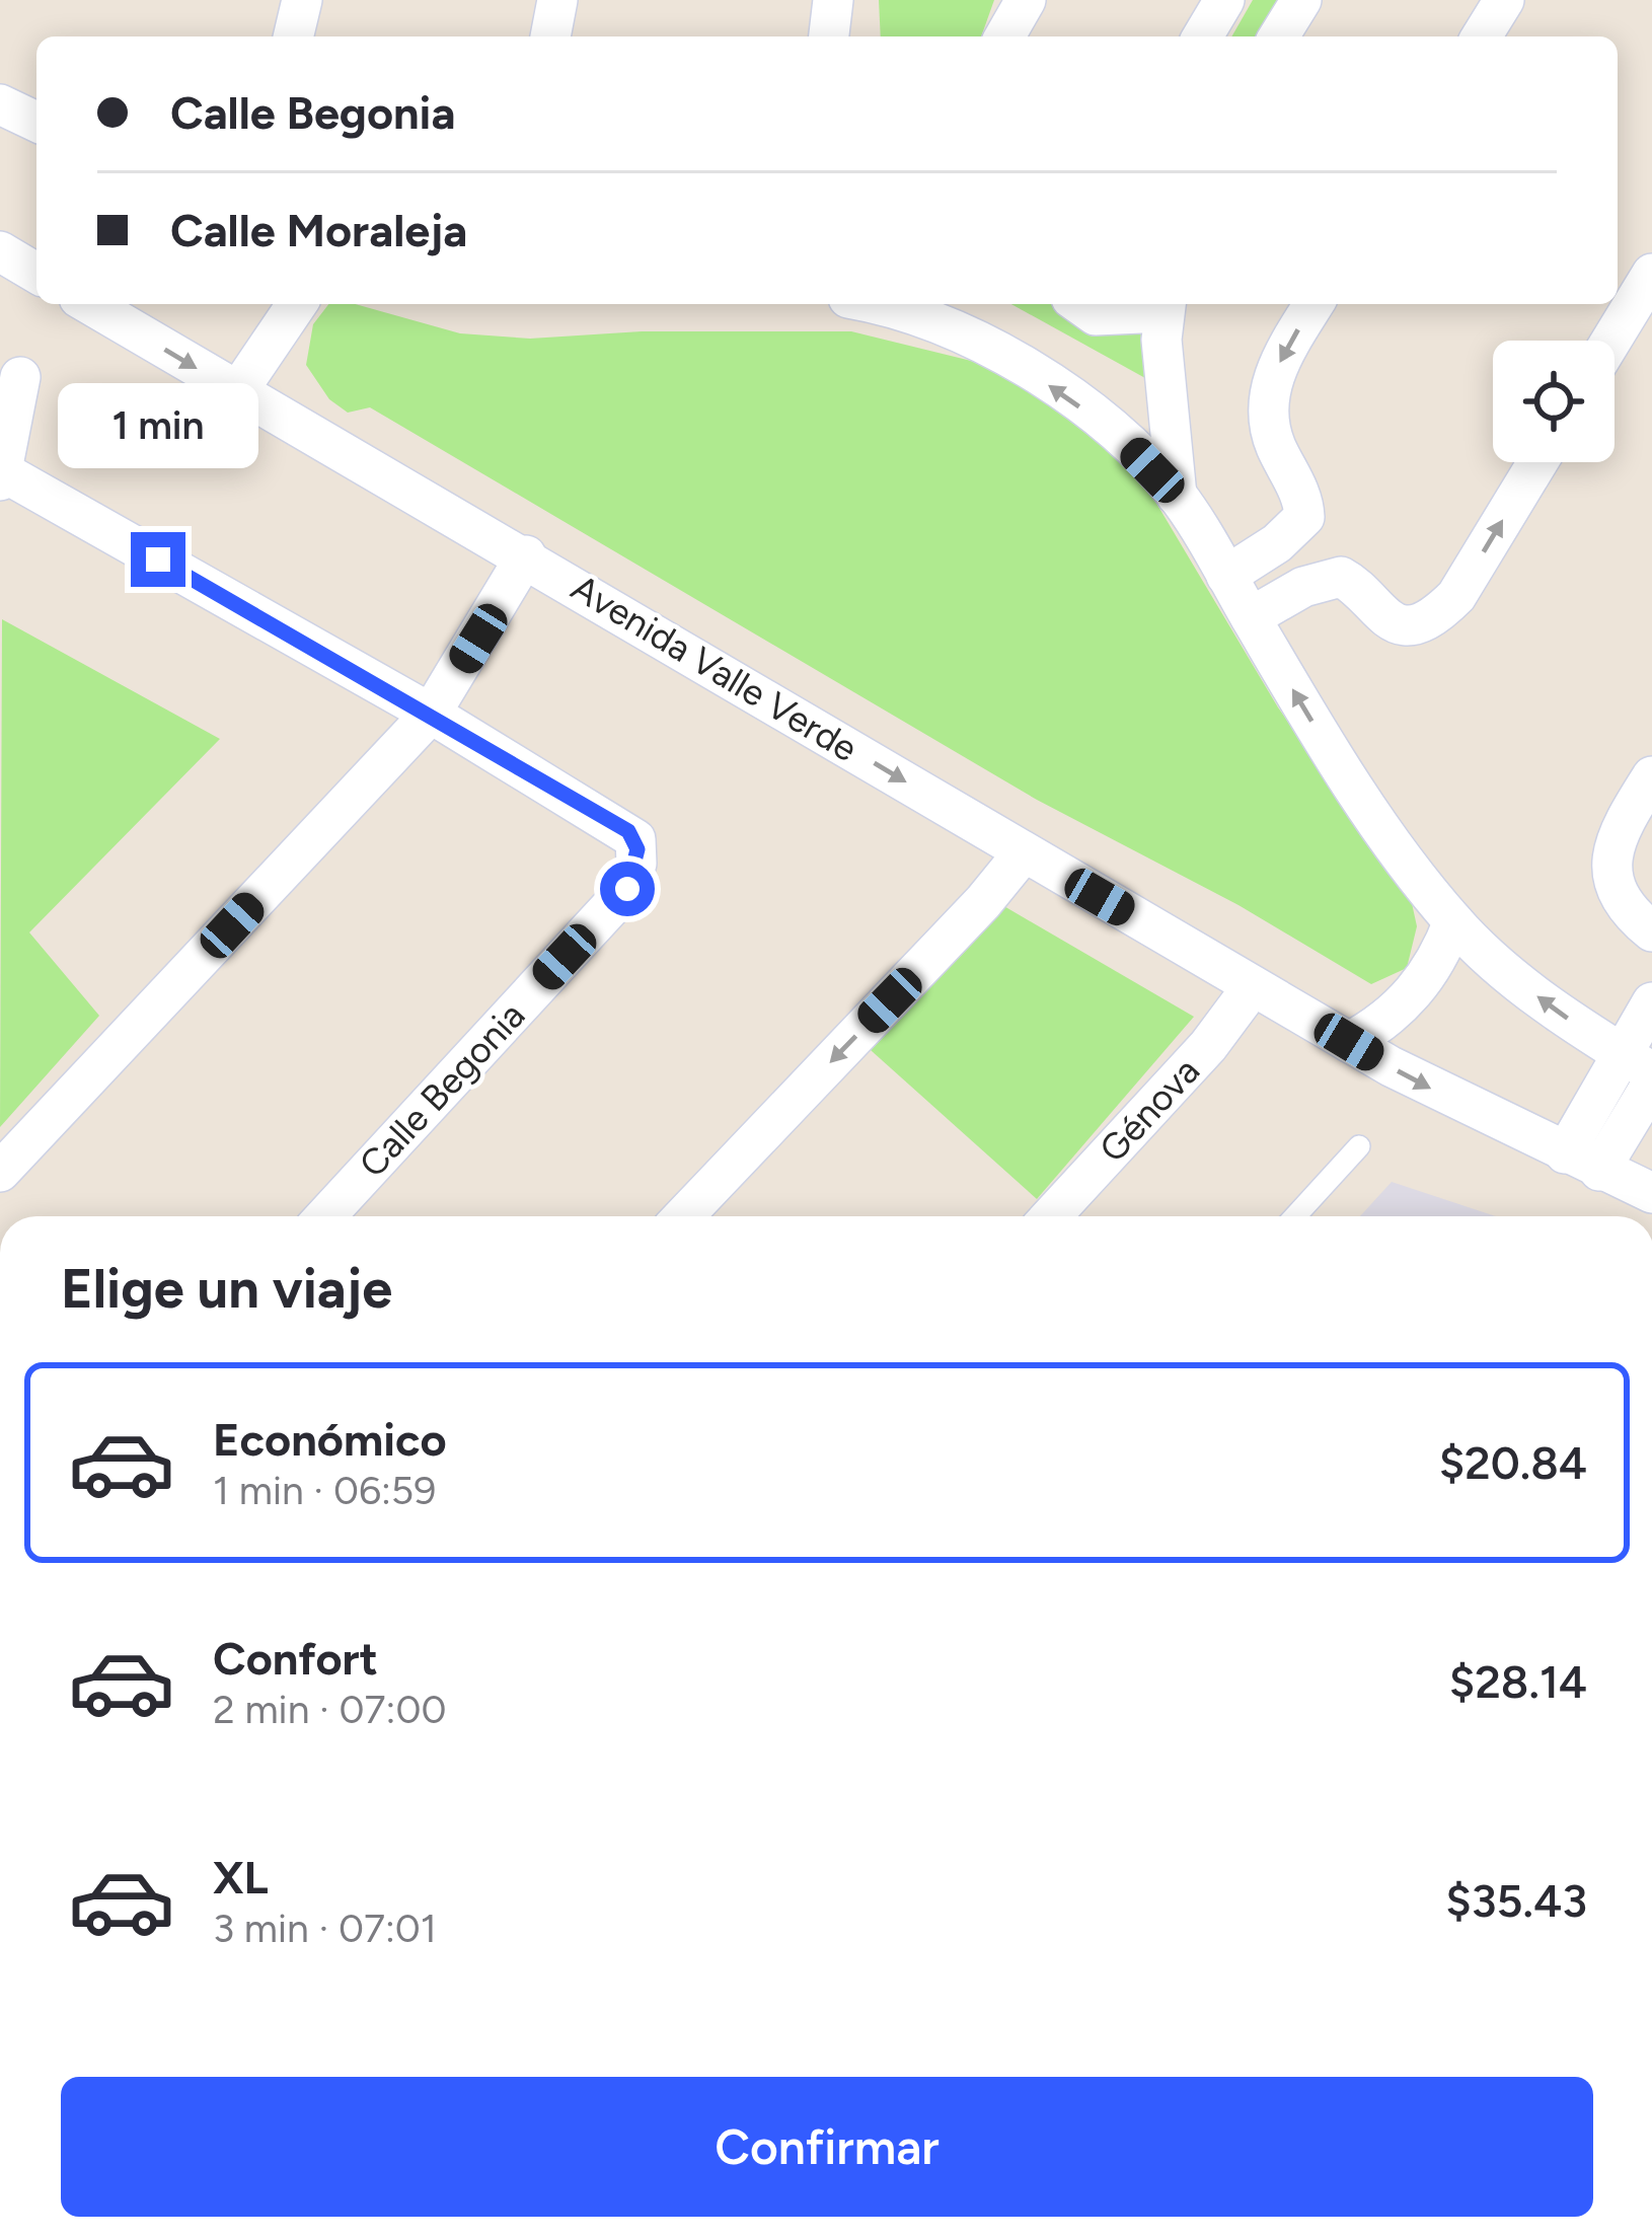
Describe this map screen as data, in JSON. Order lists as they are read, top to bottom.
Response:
{
  "streets": {
    "street": ["Avenida Valle Verde", "Calle Begonia", "Génova"]
  },
  "crossings": [
    ["Avenida Valle Verde", "Génova"]
  ],
  "page": {
    "banner": ["Calle Begonia", "Calle Moraleja"],
    "bubble": "1 min",
    "heading": "Elige un viaje",
    "list": [
      {
        "name": "Económico",
        "note": "1 min · 06:59",
        "value": "$20.84"
      },
      {
        "name": "Confort",
        "note": "2 min · 07:00",
        "value": "$28.14"
      },
      {
        "name": "XL",
        "note": "3 min · 07:01",
        "value": "$35.43"
      }
    ],
    "buttons": "Confirmar"
  }
}
